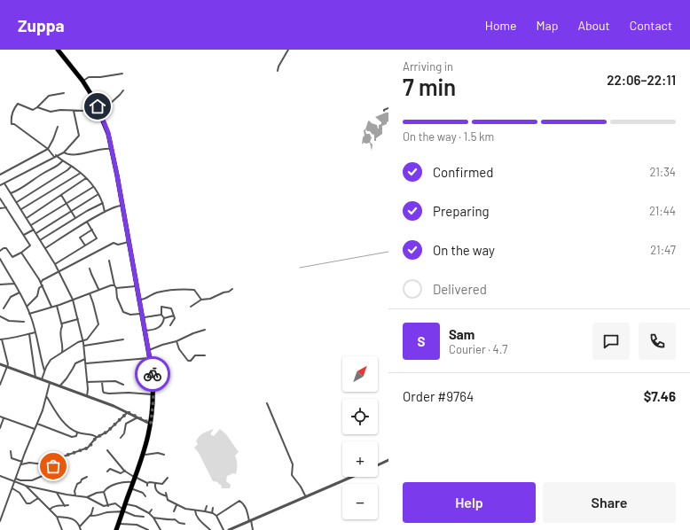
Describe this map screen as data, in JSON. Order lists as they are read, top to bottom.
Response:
{
  "north": "top right",
  "page": {
    "header": "Zuppa",
    "nav": [
      "Home",
      "Map",
      "About",
      "Contact"
    ],
    "heading": ["7 min", "Arriving in", "22:06–22:11"],
    "panel": [
      "Sam",
      "Courier · 4.7",
      "Order #9764",
      "$7.46"
    ],
    "bar": "On the way · 1.5 km",
    "list": [
      ["Confirmed", "21:34"],
      ["Preparing", "21:44"],
      ["On the way", "21:47"],
      "Delivered"
    ],
    "round": "S",
    "map_buttons": ["+", "−"],
    "buttons": ["Help", "Share"]
  }
}
